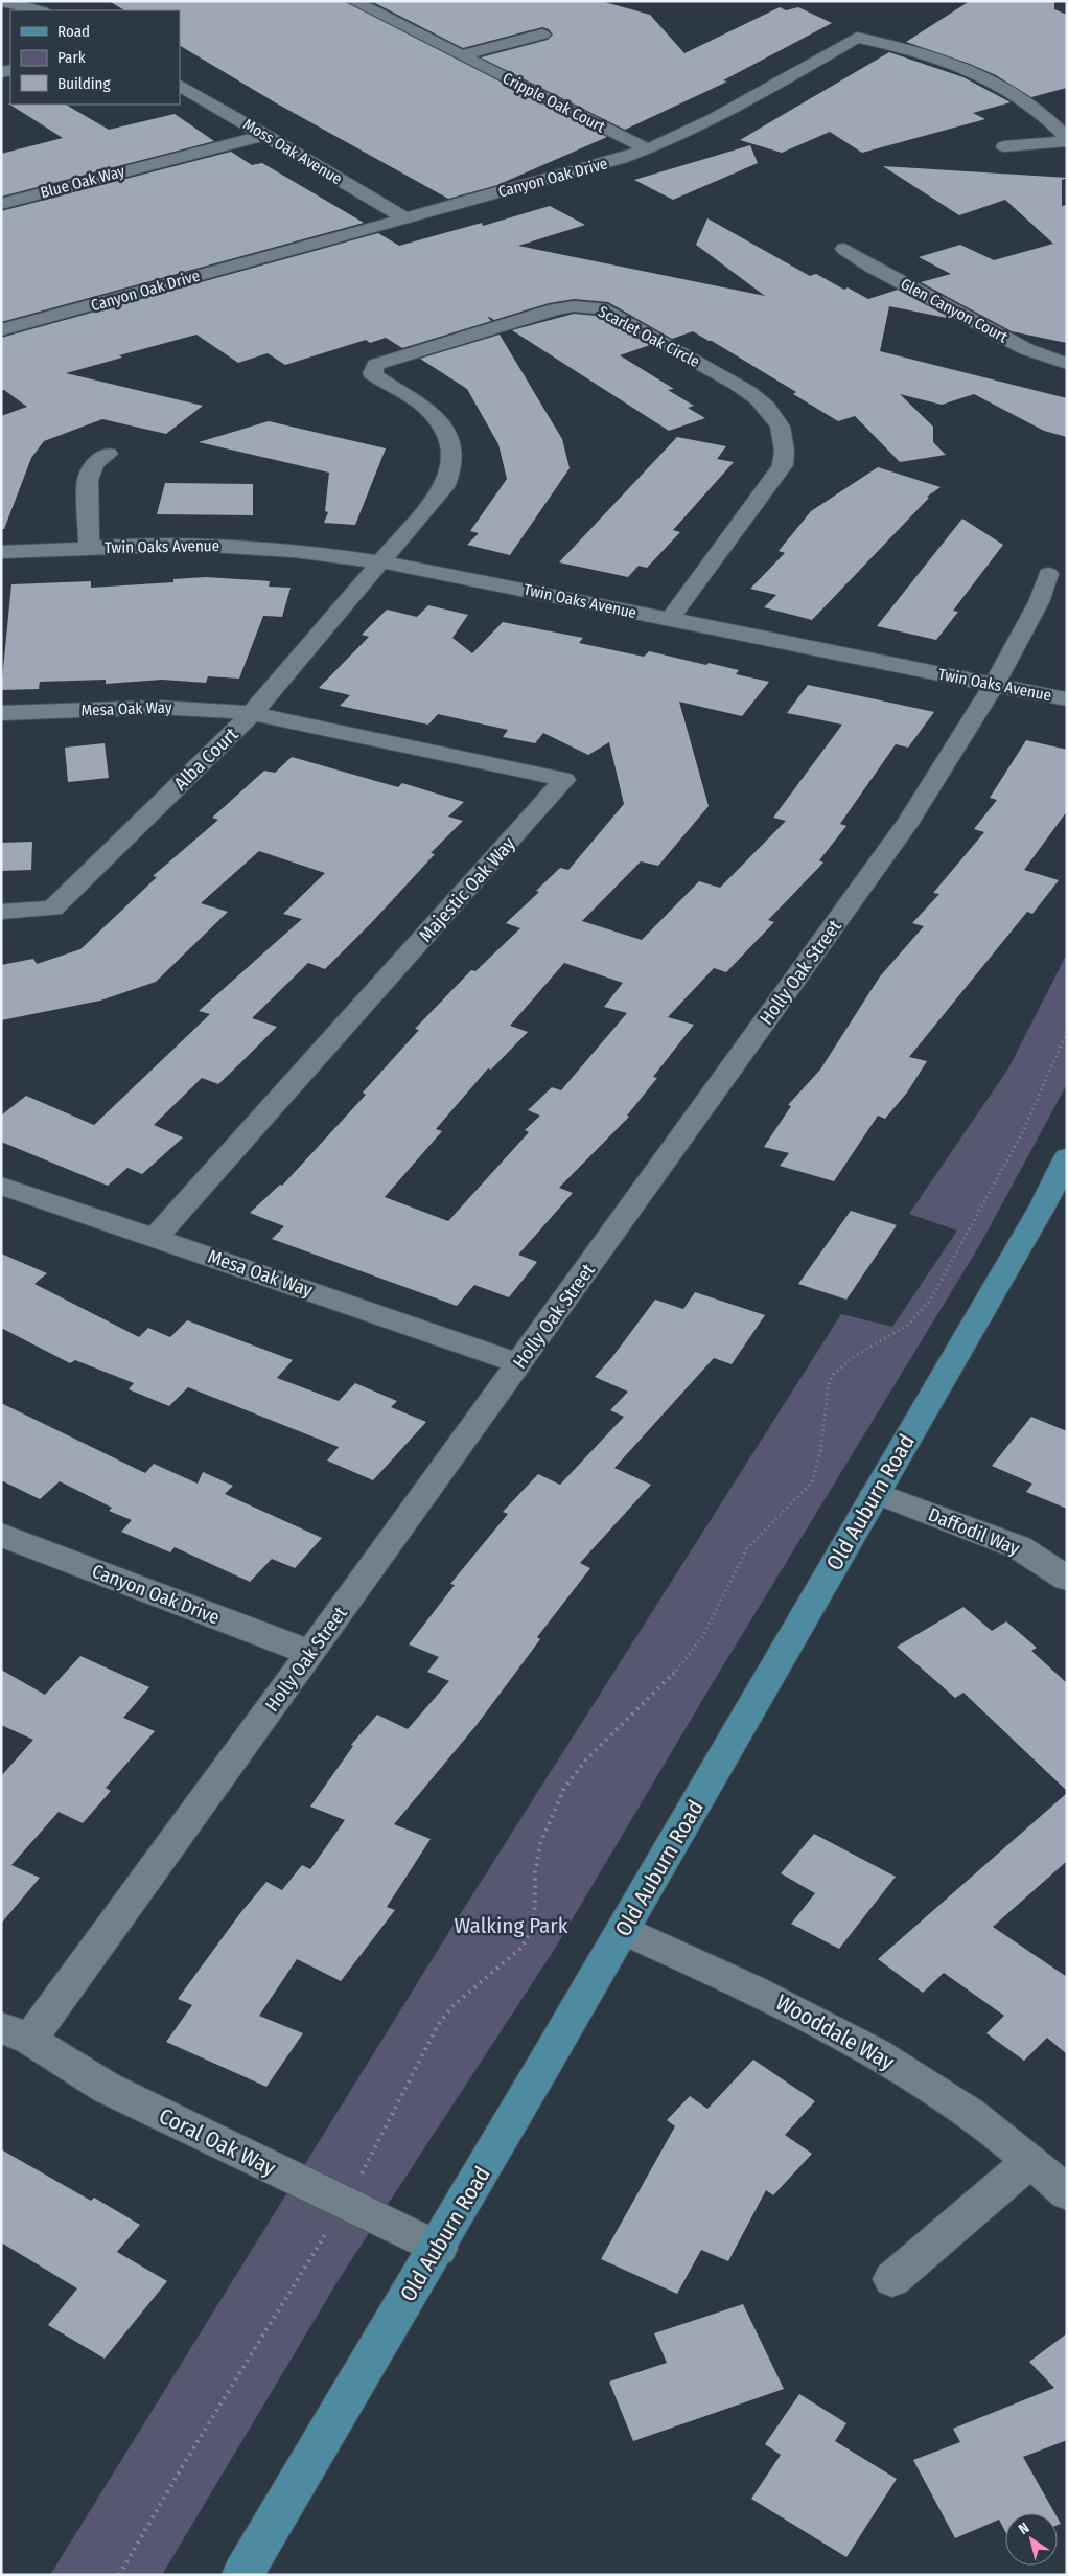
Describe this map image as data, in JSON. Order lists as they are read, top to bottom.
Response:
{
  "streets": {
    "main road": ["Old Auburn Road"],
    "street": [
      "Cripple Oak Court",
      "Moss Oak Avenue",
      "Canyon Oak Drive",
      "Blue Oak Way",
      "Glen Canyon Court",
      "Scarlet Oak Circle",
      "Twin Oaks Avenue",
      "Mesa Oak Way",
      "Alba Court",
      "Majestic Oak Way",
      "Holly Oak Street",
      "Daffodil Way",
      "Wooddale Way",
      "Coral Oak Way"
    ]
  },
  "crossings": [
    ["Cripple Oak Court", "Canyon Oak Drive"],
    ["Moss Oak Avenue", "Canyon Oak Drive"],
    ["Moss Oak Avenue", "Blue Oak Way"],
    ["Canyon Oak Drive", "Holly Oak Street"],
    ["Scarlet Oak Circle", "Twin Oaks Avenue"],
    ["Scarlet Oak Circle", "Alba Court"],
    ["Twin Oaks Avenue", "Alba Court"],
    ["Twin Oaks Avenue", "Holly Oak Street"],
    ["Mesa Oak Way", "Alba Court"],
    ["Mesa Oak Way", "Majestic Oak Way"],
    ["Mesa Oak Way", "Holly Oak Street"],
    ["Alba Court", "Majestic Oak Way"],
    ["Holly Oak Street", "Coral Oak Way"],
    ["Old Auburn Road", "Daffodil Way"],
    ["Old Auburn Road", "Wooddale Way"],
    ["Old Auburn Road", "Coral Oak Way"]
  ],
  "parks": ["Walking Park"],
  "legend": ["Road", "Park", "Building"],
  "north": "top left"
}
